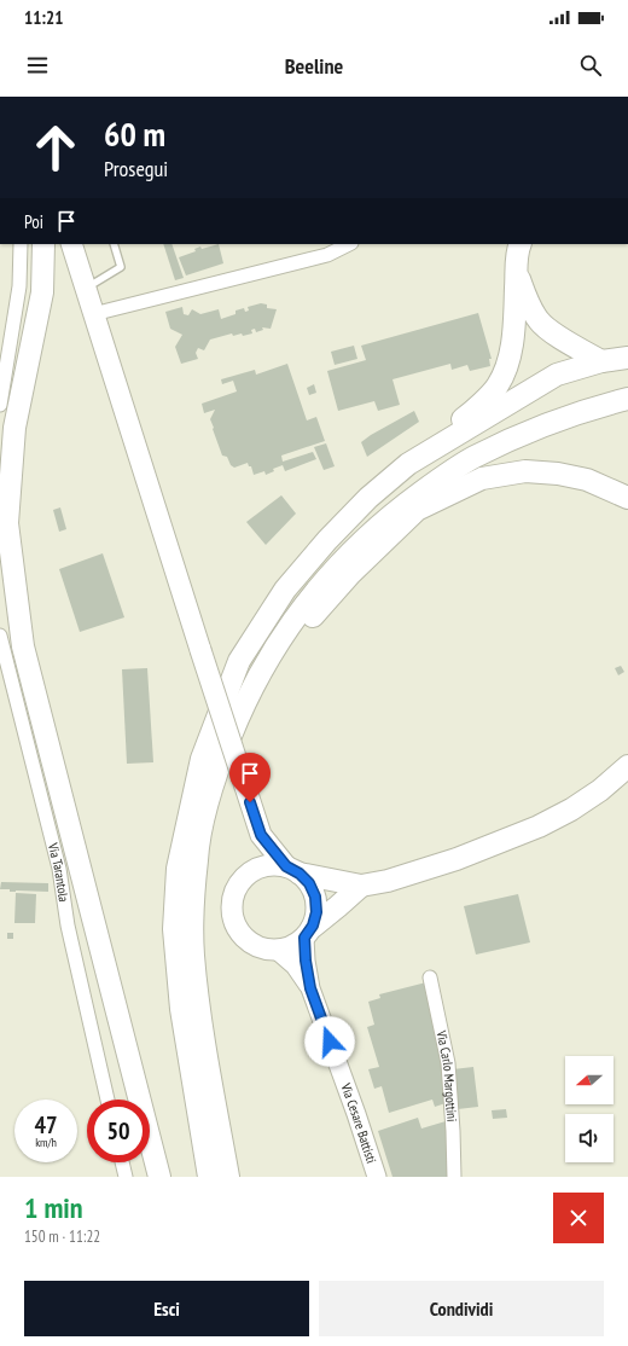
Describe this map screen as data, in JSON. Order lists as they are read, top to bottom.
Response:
{
  "streets": {
    "main road": ["Via Cesare Battisti"],
    "street": ["Via Tarantola", "Via Carlo Margottini"]
  },
  "north": "left",
  "page": {
    "status": "11:21",
    "header": "Beeline",
    "turn": ["60 m", "Prosegui"],
    "then": "Poi",
    "speed": "47 km/h",
    "limit": "50",
    "heading": ["1 min", "150 m · 11:22"],
    "buttons": ["Esci", "Condividi"]
  }
}
